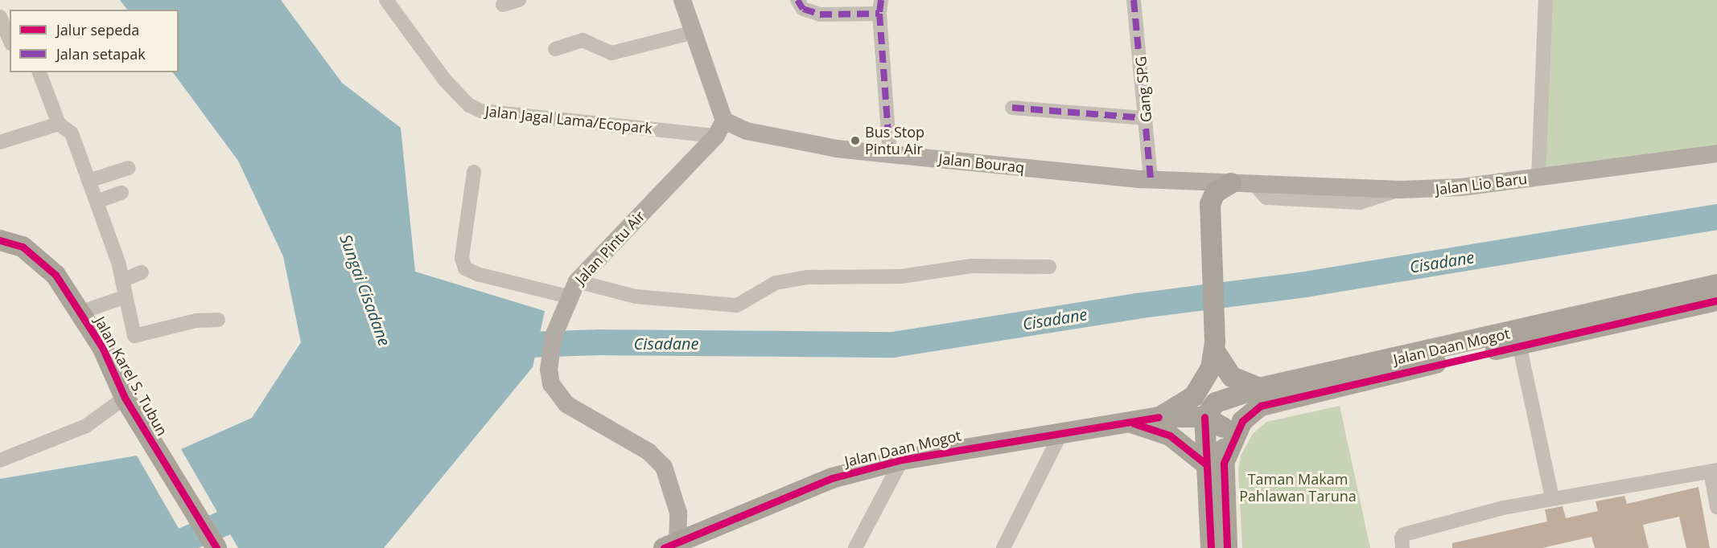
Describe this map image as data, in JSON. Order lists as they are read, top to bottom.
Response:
{
  "streets": {
    "highway": ["Jalan Daan Mogot", "Jalan Karel S. Tubun"],
    "main road": ["Jalan Bouraq", "Jalan Lio Baru", "Jalan Pintu Air"],
    "street": ["Gang SPG", "Jalan Jagal Lama/Ecopark"]
  },
  "crossings": [
    ["Gang SPG", "Jalan Bouraq"],
    ["Jalan Jagal Lama/Ecopark", "Jalan Bouraq"],
    ["Jalan Jagal Lama/Ecopark", "Jalan Pintu Air"],
    ["Jalan Bouraq", "Jalan Lio Baru"],
    ["Jalan Bouraq", "Jalan Pintu Air"],
    ["Jalan Pintu Air", "Jalan Daan Mogot"]
  ],
  "water": ["Cisadane", "Sungai Cisadane"],
  "parks": ["Taman Makam Pahlawan Taruna"],
  "places": ["Bus Stop Pintu Air"],
  "legend": ["Jalur sepeda", "Jalan setapak"]
}
